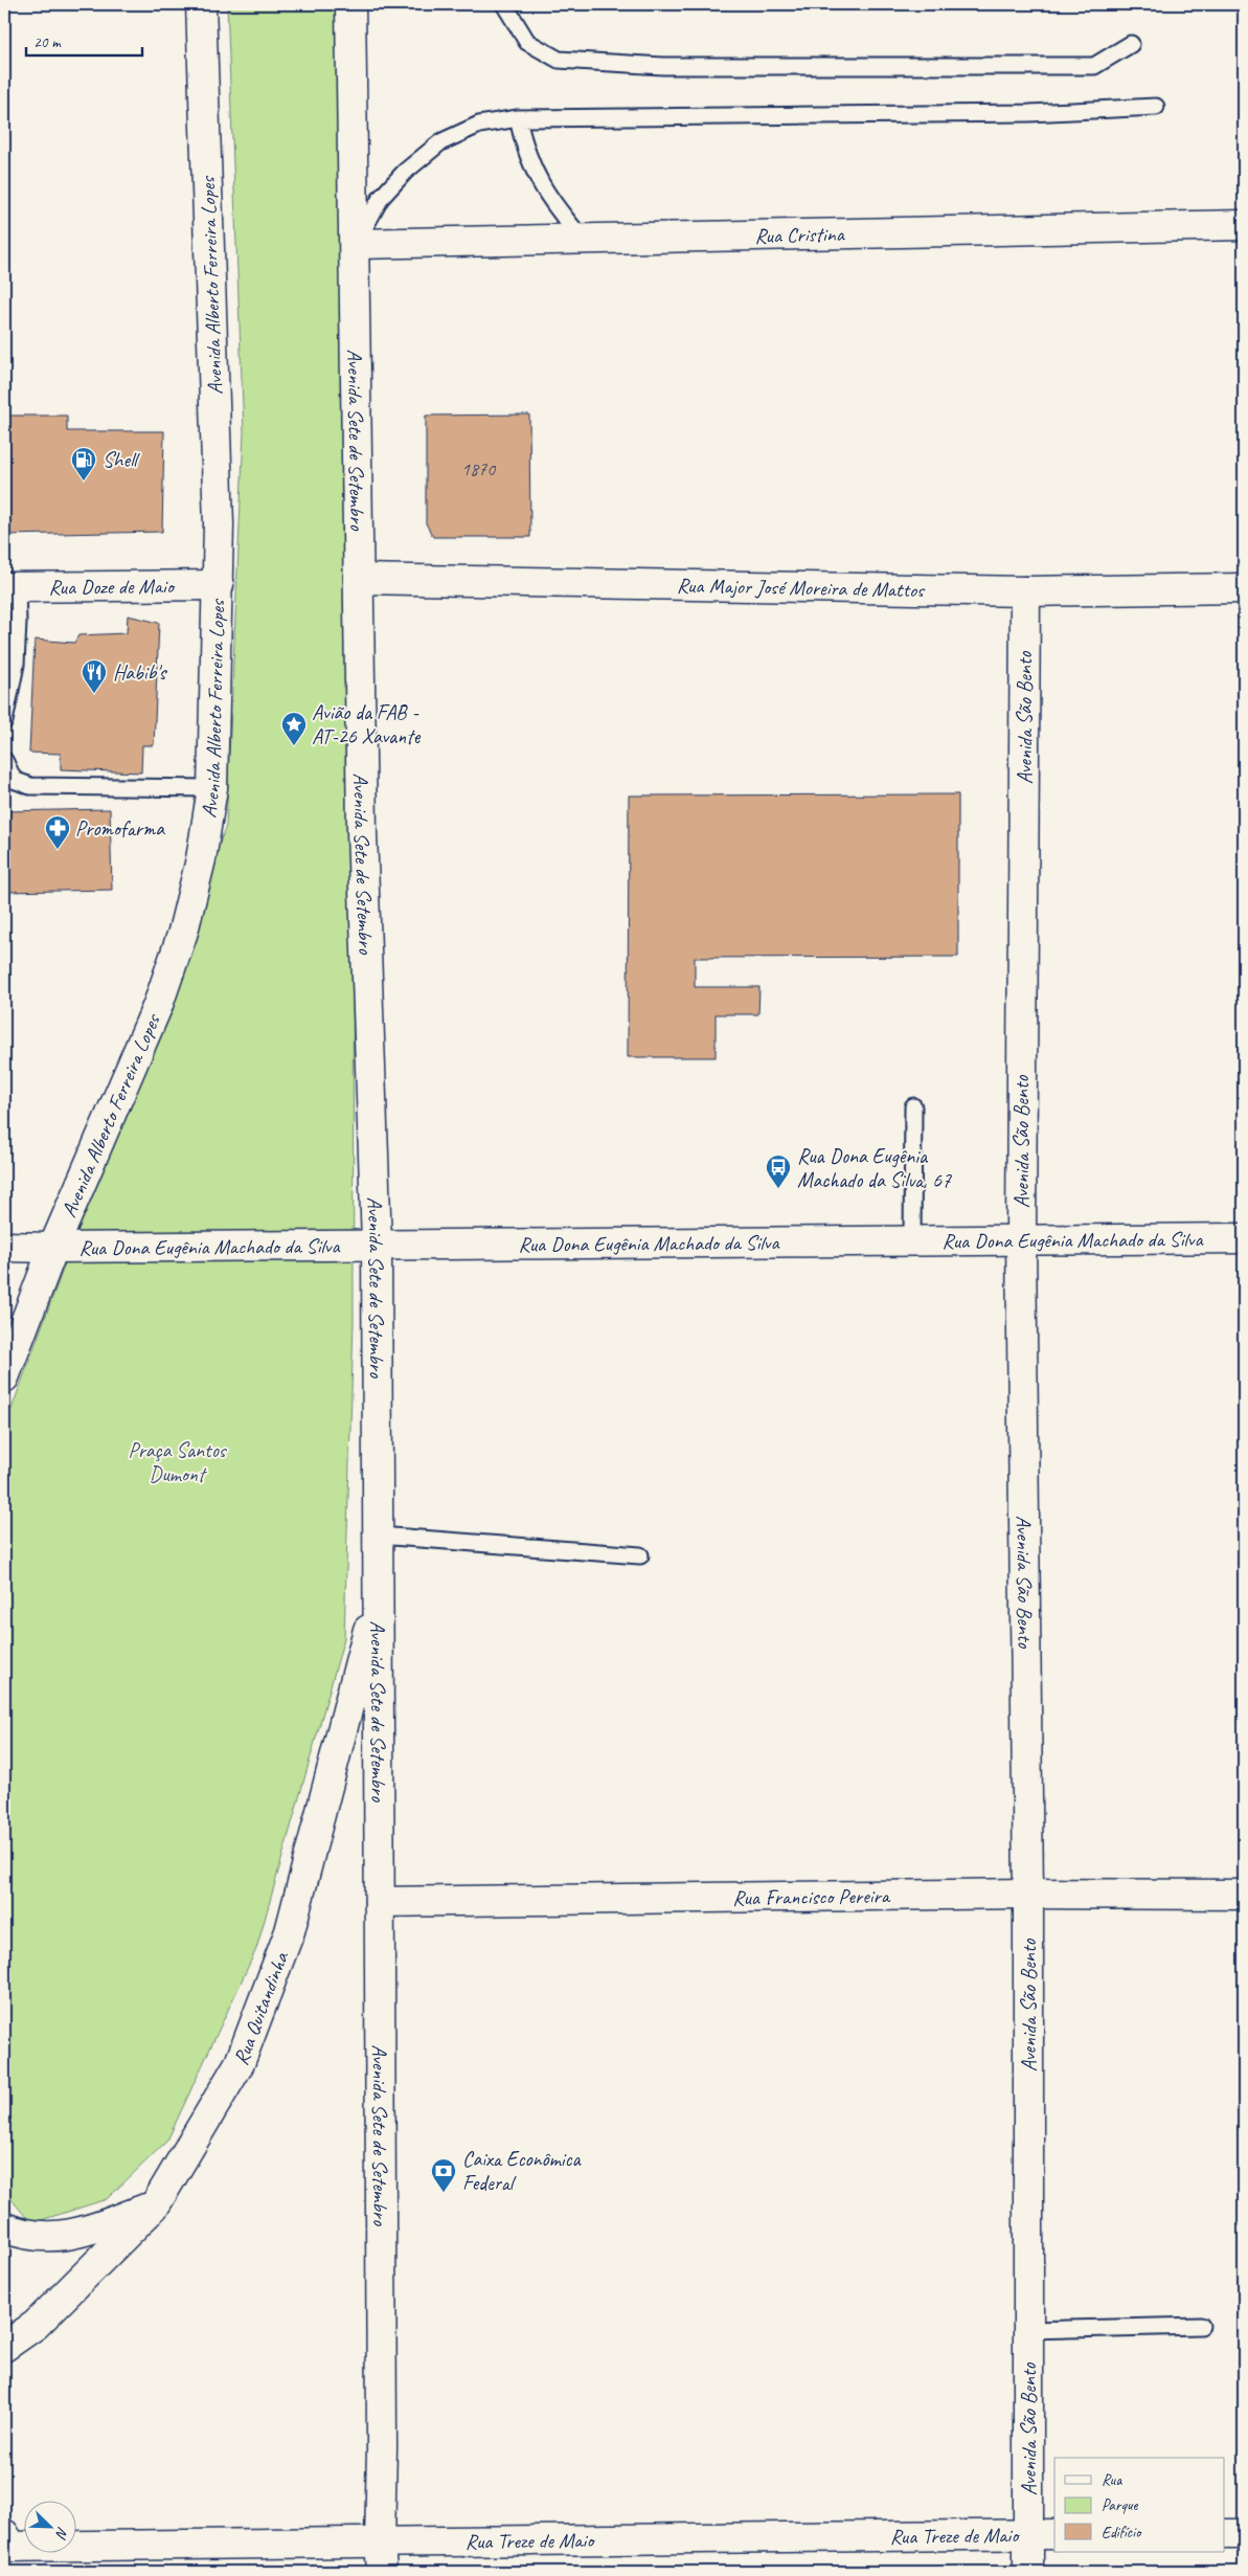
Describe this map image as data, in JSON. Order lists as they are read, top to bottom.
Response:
{
  "streets": {
    "main road": [
      "Rua Cristina",
      "Avenida Alberto Ferreira Lopes",
      "Avenida Sete de Setembro",
      "Rua Doze de Maio",
      "Rua Major José Moreira de Mattos",
      "Avenida São Bento",
      "Rua Dona Eugênia Machado da Silva",
      "Rua Francisco Pereira",
      "Rua Quitandinha",
      "Rua Treze de Maio"
    ]
  },
  "crossings": [
    ["Rua Cristina", "Avenida Sete de Setembro"],
    ["Avenida Alberto Ferreira Lopes", "Rua Doze de Maio"],
    ["Avenida Alberto Ferreira Lopes", "Rua Dona Eugênia Machado da Silva"],
    ["Avenida Sete de Setembro", "Rua Major José Moreira de Mattos"],
    ["Avenida Sete de Setembro", "Rua Dona Eugênia Machado da Silva"],
    ["Avenida Sete de Setembro", "Rua Francisco Pereira"],
    ["Avenida Sete de Setembro", "Rua Quitandinha"],
    ["Avenida Sete de Setembro", "Rua Treze de Maio"],
    ["Rua Major José Moreira de Mattos", "Avenida São Bento"],
    ["Avenida São Bento", "Rua Dona Eugênia Machado da Silva"],
    ["Avenida São Bento", "Rua Francisco Pereira"],
    ["Avenida São Bento", "Rua Treze de Maio"]
  ],
  "parks": ["Praça Santos Dumont"],
  "places": {
    "fuel station": ["Shell"],
    "restaurant": ["Habib's"],
    "place": ["Avião da FAB - AT-26 Xavante"],
    "pharmacy": ["Promofarma"],
    "bus stop": ["Rua Dona Eugênia Machado da Silva, 67"],
    "bank": ["Caixa Econômica Federal"]
  },
  "house_numbers": ["1870"],
  "legend": ["Rua", "Parque", "Edifício"],
  "scale_bar": "20 m",
  "north": "bottom right"
}
